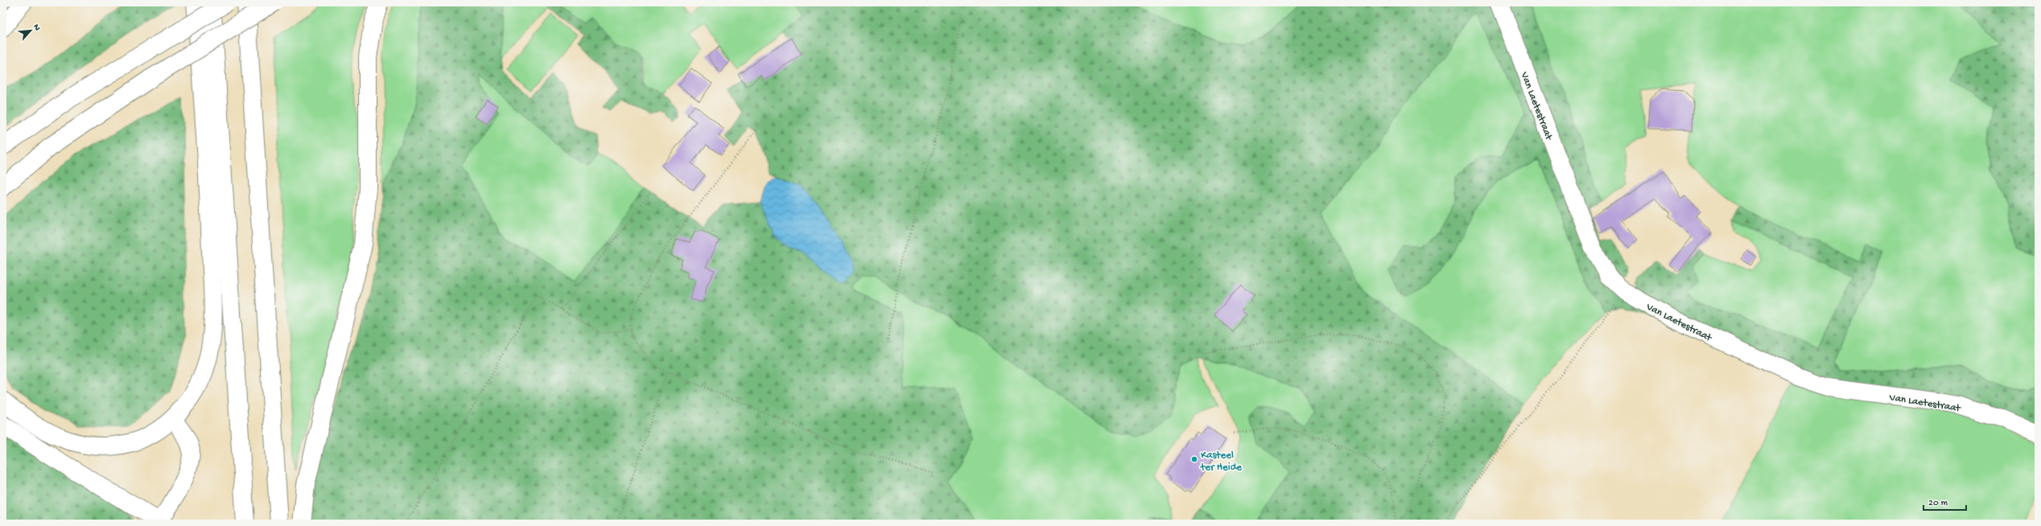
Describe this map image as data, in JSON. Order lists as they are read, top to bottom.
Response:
{
  "streets": {
    "street": ["Van Laetestraat"]
  },
  "places": ["Kasteel ter Heide"],
  "scale_bar": "20 m",
  "north": "top right"
}
